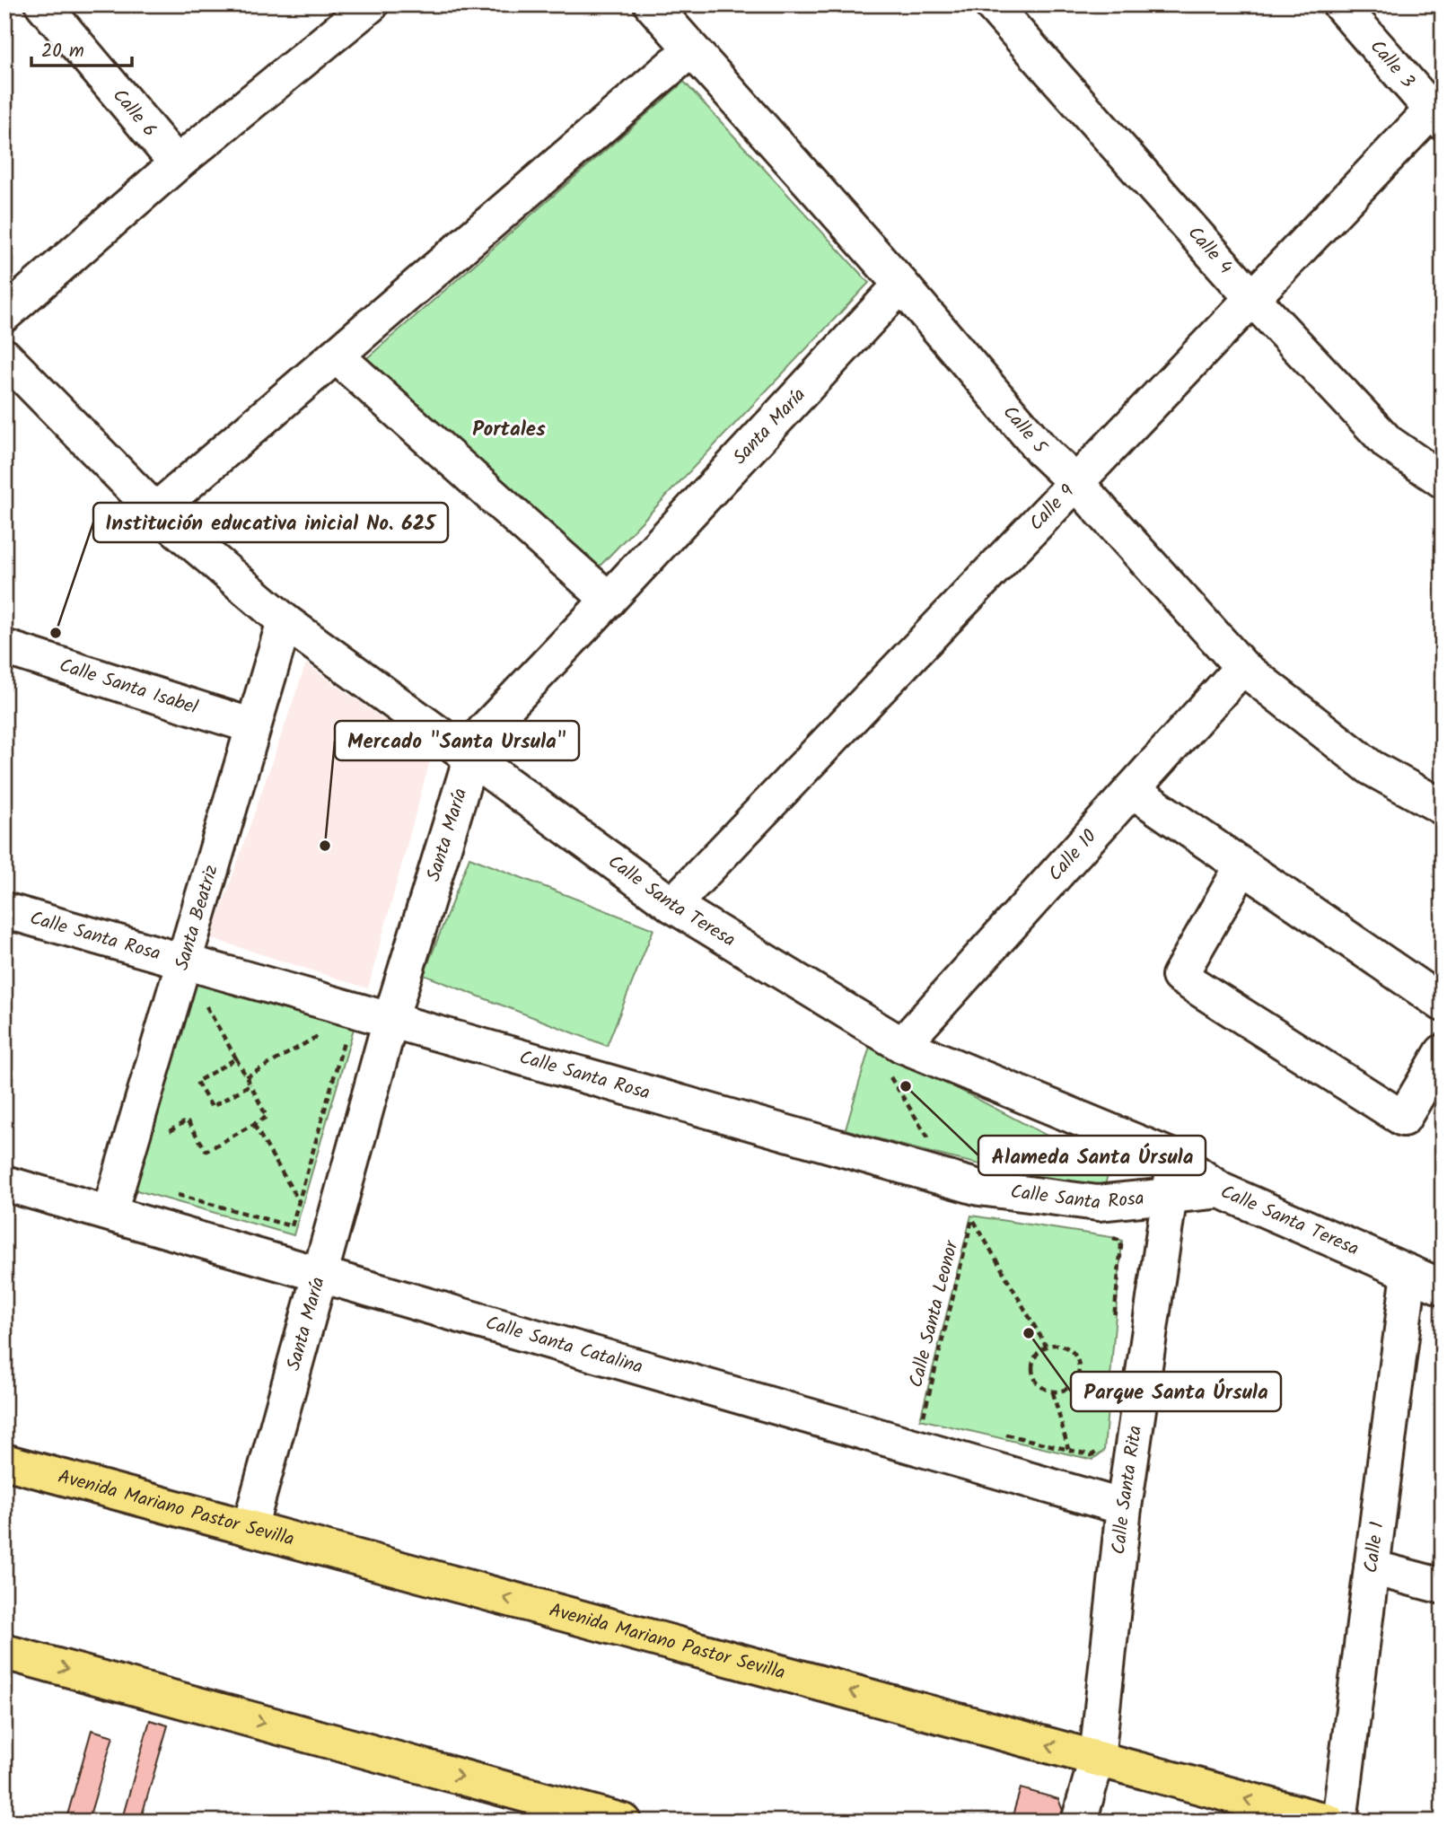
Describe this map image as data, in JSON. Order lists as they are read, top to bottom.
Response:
{
  "streets": {
    "main road": ["Avenida Mariano Pastor Sevilla"],
    "street": [
      "Calle 3",
      "Calle 6",
      "Calle 4",
      "Santa María",
      "Calle 5",
      "Calle 9",
      "Calle Santa Isabel",
      "Calle 10",
      "Calle Santa Teresa",
      "Santa Beatriz",
      "Calle Santa Rosa",
      "Calle Santa Catalina",
      "Calle Santa Rita",
      "Calle 1"
    ],
    "path": ["Calle Santa Leonor"]
  },
  "crossings": [
    ["Calle 3", "Calle 9"],
    ["Calle 4", "Calle 9"],
    ["Santa María", "Calle 5"],
    ["Santa María", "Calle Santa Teresa"],
    ["Santa María", "Calle Santa Rosa"],
    ["Santa María", "Calle Santa Catalina"],
    ["Santa María", "Avenida Mariano Pastor Sevilla"],
    ["Calle 5", "Calle 9"],
    ["Calle 5", "Calle 10"],
    ["Calle 9", "Calle Santa Teresa"],
    ["Calle Santa Isabel", "Santa Beatriz"],
    ["Calle 10", "Calle Santa Teresa"],
    ["Calle Santa Teresa", "Santa Beatriz"],
    ["Calle Santa Teresa", "Calle Santa Rosa"],
    ["Calle Santa Teresa", "Calle Santa Rita"],
    ["Calle Santa Teresa", "Calle 1"],
    ["Santa Beatriz", "Calle Santa Rosa"],
    ["Santa Beatriz", "Calle Santa Catalina"],
    ["Calle Santa Rosa", "Calle Santa Rita"],
    ["Calle Santa Leonor", "Calle Santa Catalina"],
    ["Calle Santa Catalina", "Calle Santa Rita"],
    ["Calle Santa Rita", "Avenida Mariano Pastor Sevilla"]
  ],
  "districts": ["Portales"],
  "places": [
    "Institución educativa inicial No. 625",
    "Mercado \"Santa Ursula\"",
    "Alameda Santa Úrsula",
    "Parque Santa Úrsula"
  ],
  "scale_bar": "20 m"
}
